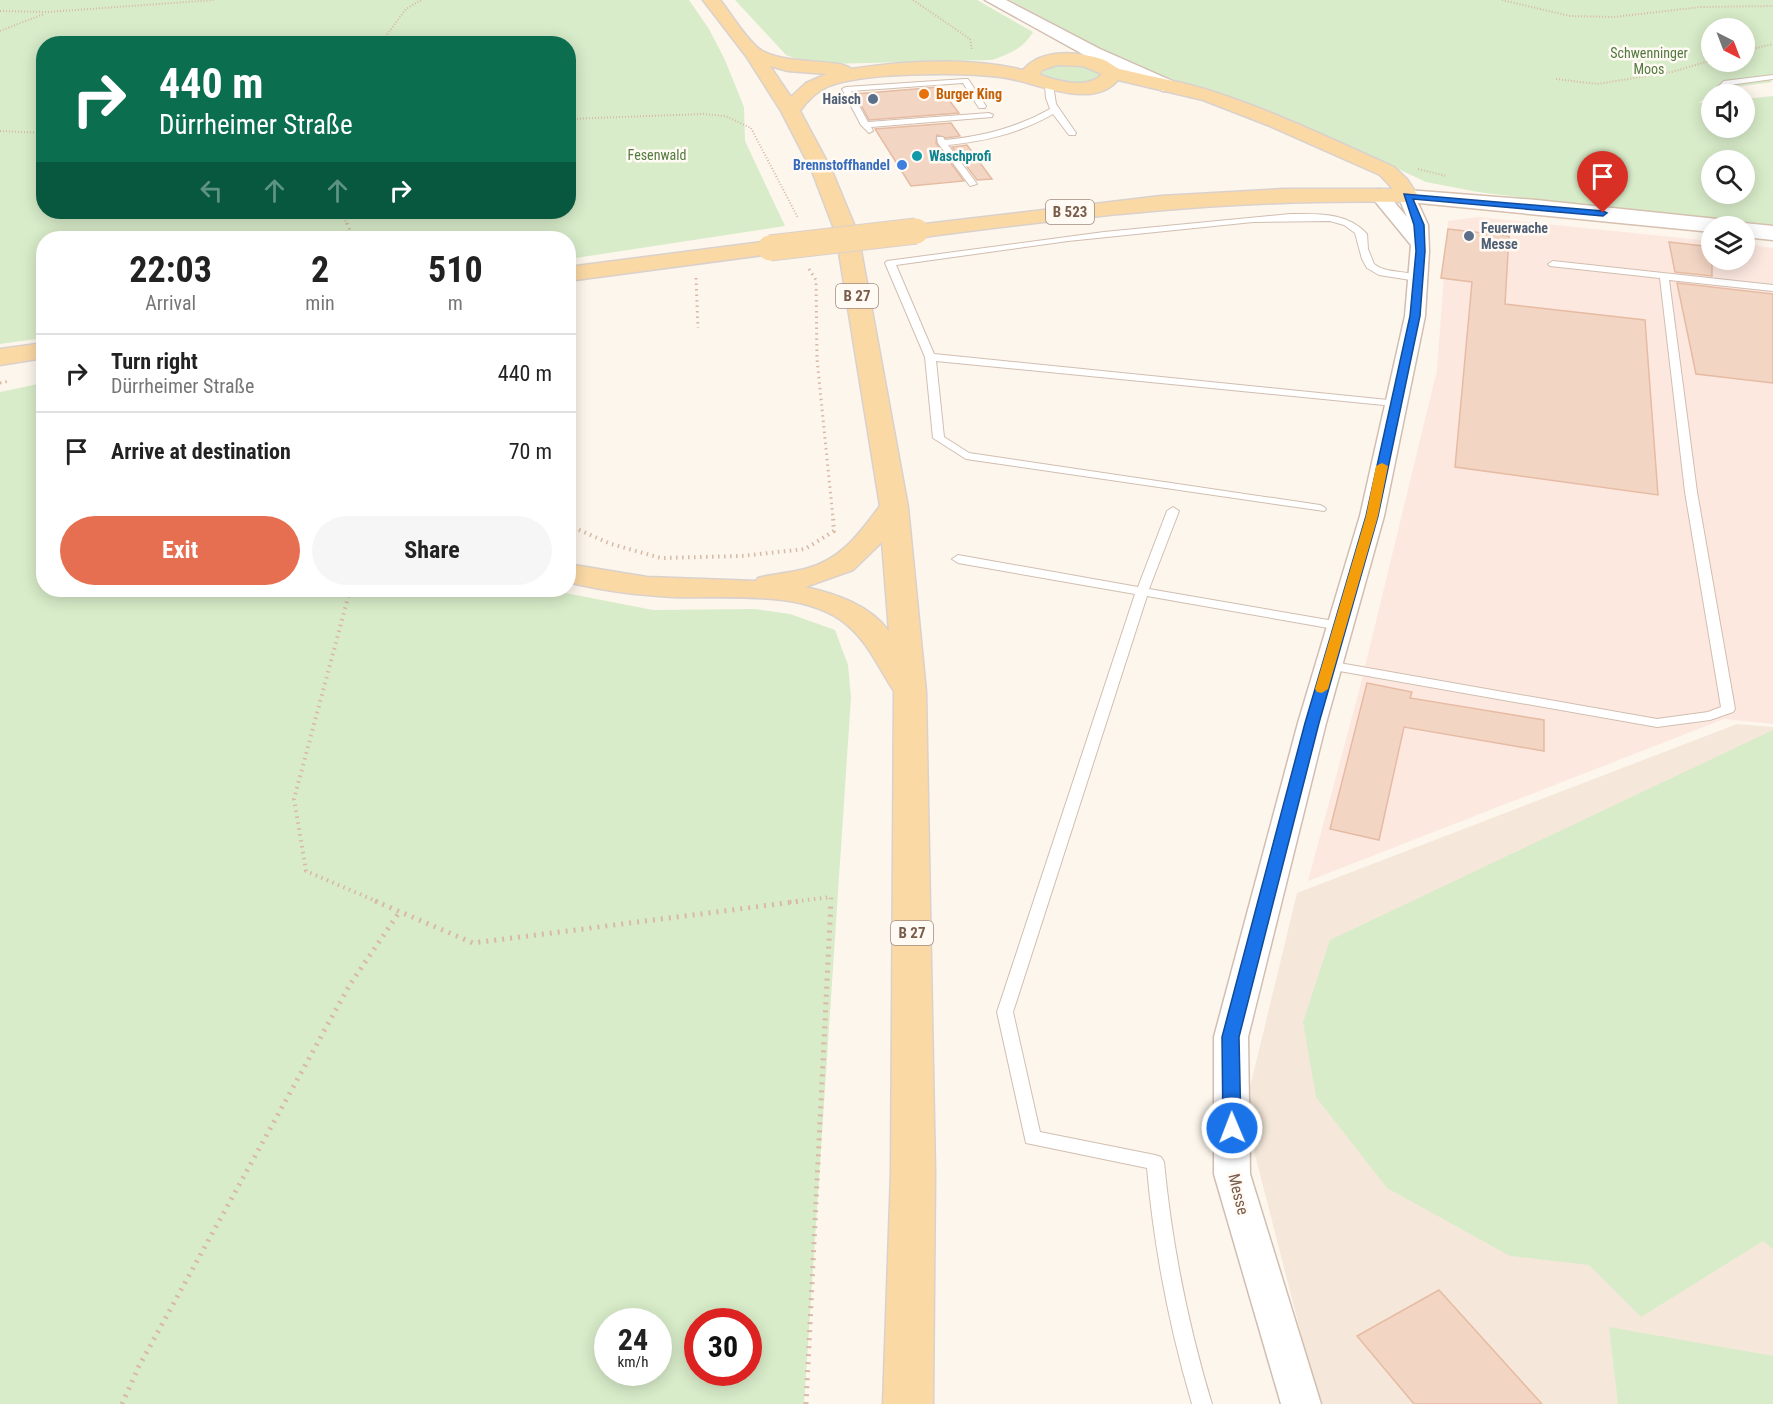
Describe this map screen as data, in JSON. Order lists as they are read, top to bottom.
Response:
{
  "streets": {
    "main road": ["B 523", "B 27"],
    "street": ["Messe"]
  },
  "crossings": [
    ["B 523", "Messe"]
  ],
  "parks": ["Schwenninger Moos", "Fesenwald"],
  "places": [
    "Burger King",
    "Haisch",
    "Waschprofi",
    "Brennstoffhandel",
    "Feuerwache Messe"
  ],
  "north": "bottom right",
  "page": {
    "turn": ["440 m", "Dürrheimer Straße"],
    "eta": [
      "22:03",
      "Arrival",
      "2",
      "min",
      "510",
      "m"
    ],
    "list": [
      {
        "name": "Turn right",
        "note": "Dürrheimer Straße",
        "value": "440 m"
      },
      {
        "name": "Arrive at destination",
        "value": "70 m"
      }
    ],
    "buttons": ["Exit", "Share"],
    "speed": "24 km/h",
    "limit": "30"
  }
}
